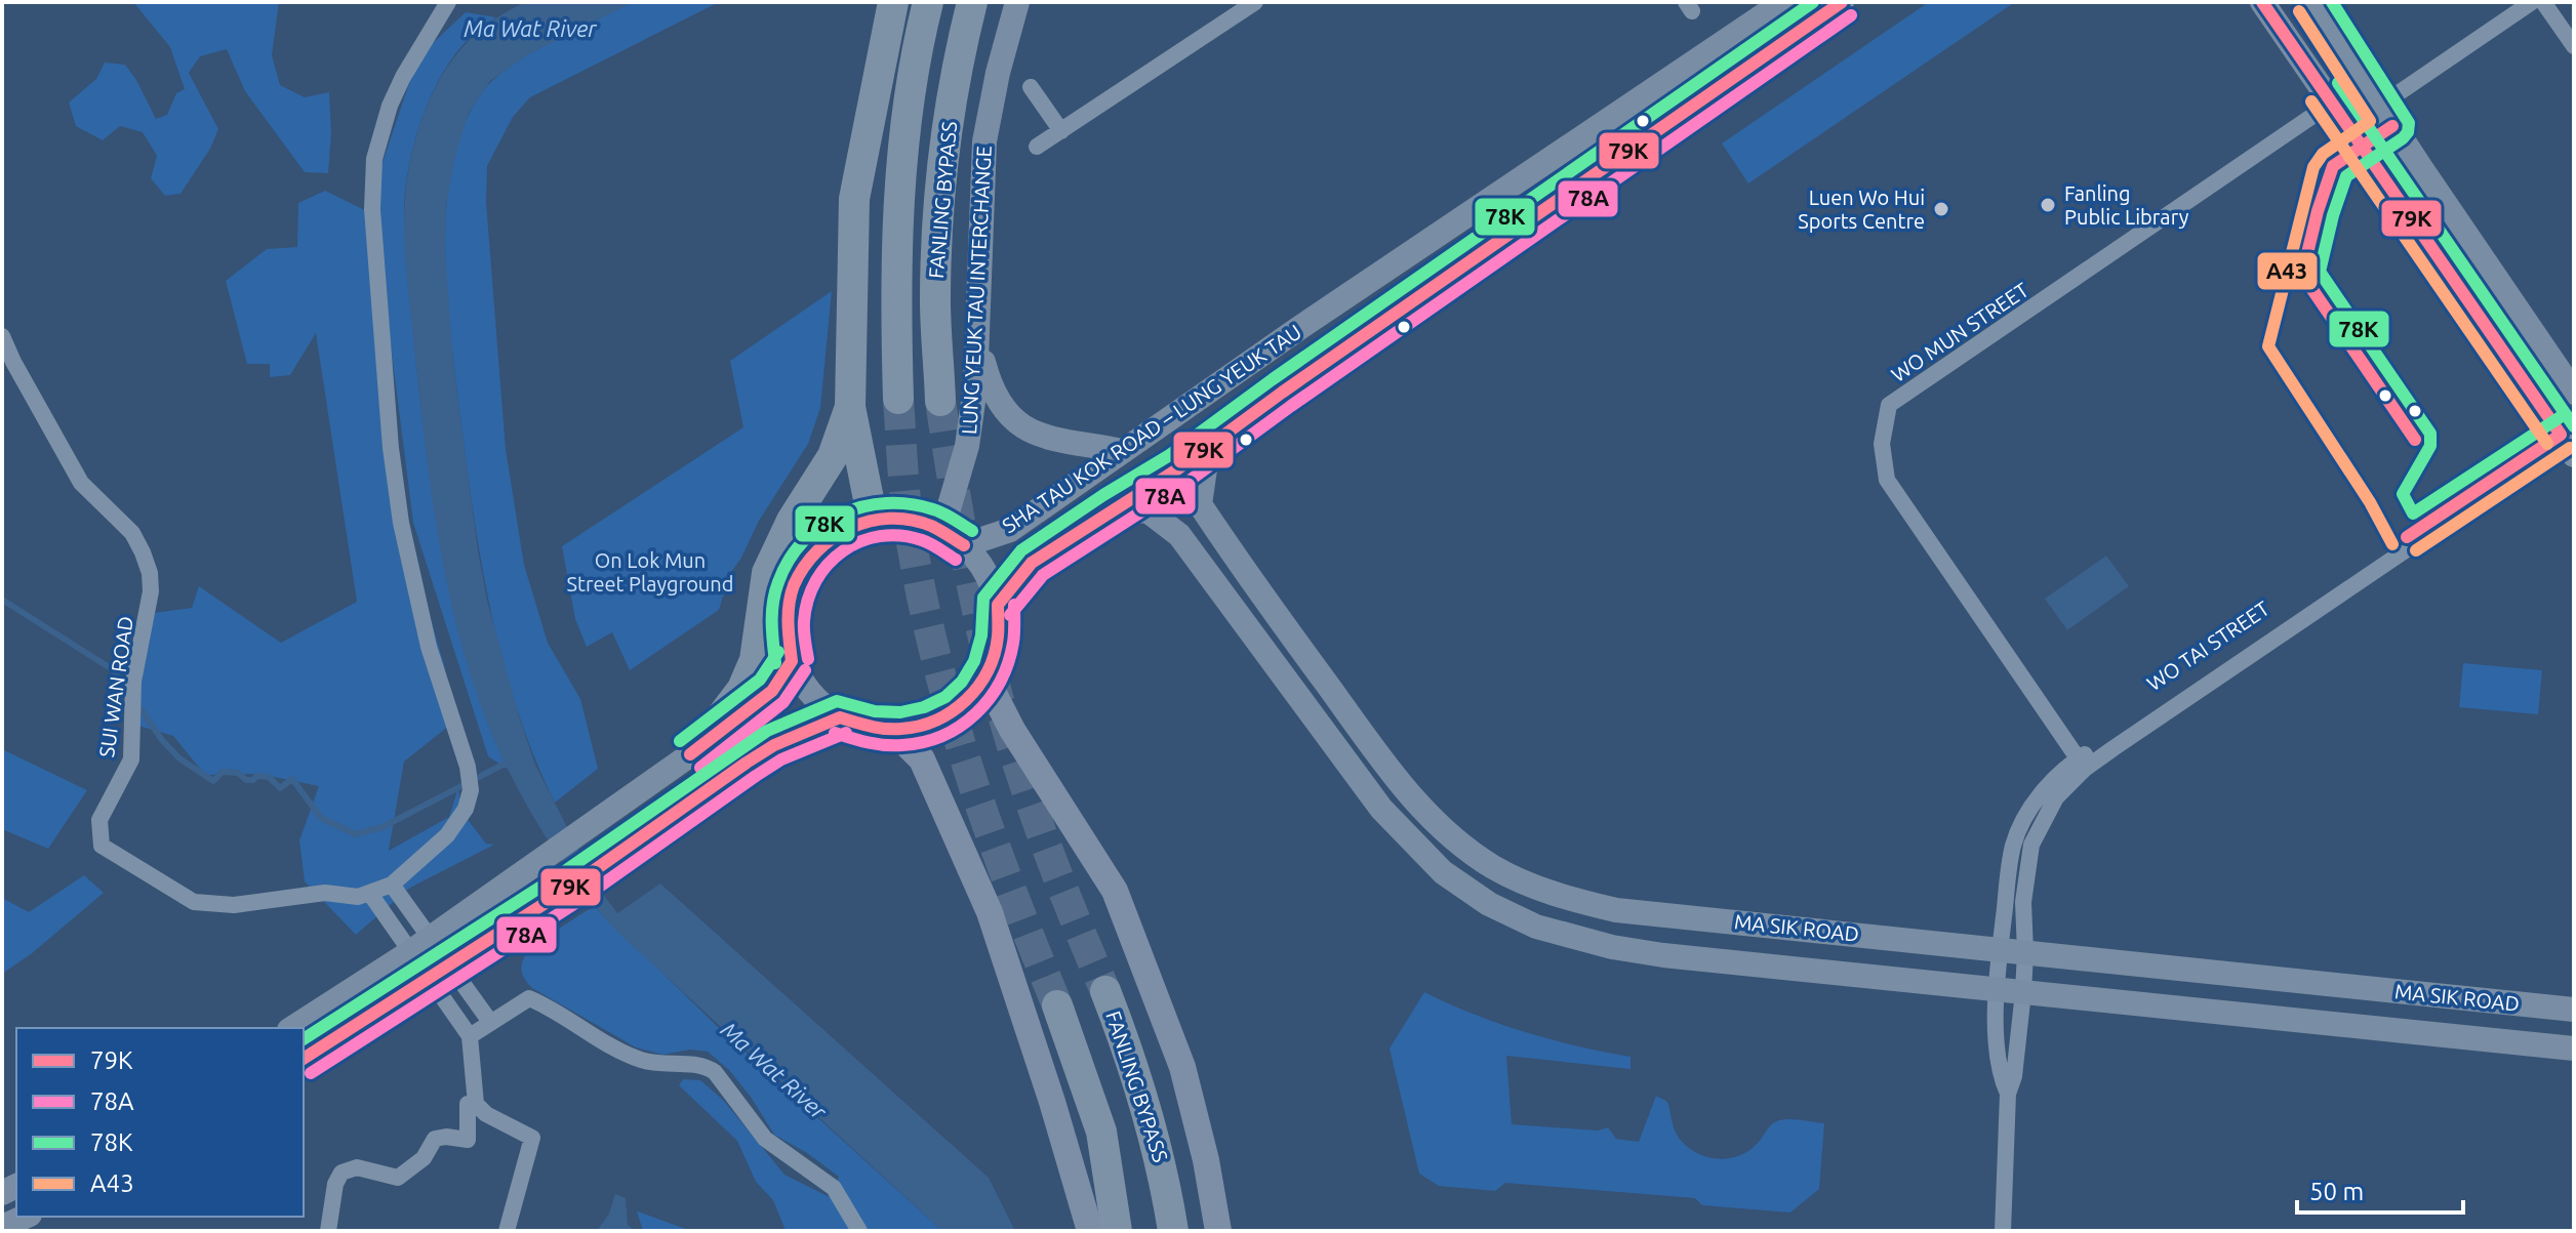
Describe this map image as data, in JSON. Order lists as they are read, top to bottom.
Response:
{
  "streets": {
    "highway": ["FANLING BYPASS"],
    "main road": ["LUNG YEUK TAU INTERCHANGE", "SHA TAU KOK ROAD – LUNG YEUK TAU", "MA SIK ROAD"],
    "street": ["WO MUN STREET", "WO TAI STREET", "SUI WAN ROAD"]
  },
  "crossings": [
    ["LUNG YEUK TAU INTERCHANGE", "SHA TAU KOK ROAD – LUNG YEUK TAU"],
    ["WO MUN STREET", "WO TAI STREET"],
    ["SHA TAU KOK ROAD – LUNG YEUK TAU", "MA SIK ROAD"],
    ["WO TAI STREET", "MA SIK ROAD"]
  ],
  "water": ["Ma Wat River"],
  "parks": ["On Lok Mun Street Playground"],
  "places": ["Fanling Public Library", "Luen Wo Hui Sports Centre"],
  "lines": [
    "transit line 79K",
    "transit line 78K",
    "transit line A43",
    "transit line 78A"
  ],
  "legend": [
    "79K",
    "78A",
    "78K",
    "A43"
  ],
  "scale_bar": "50 m"
}
